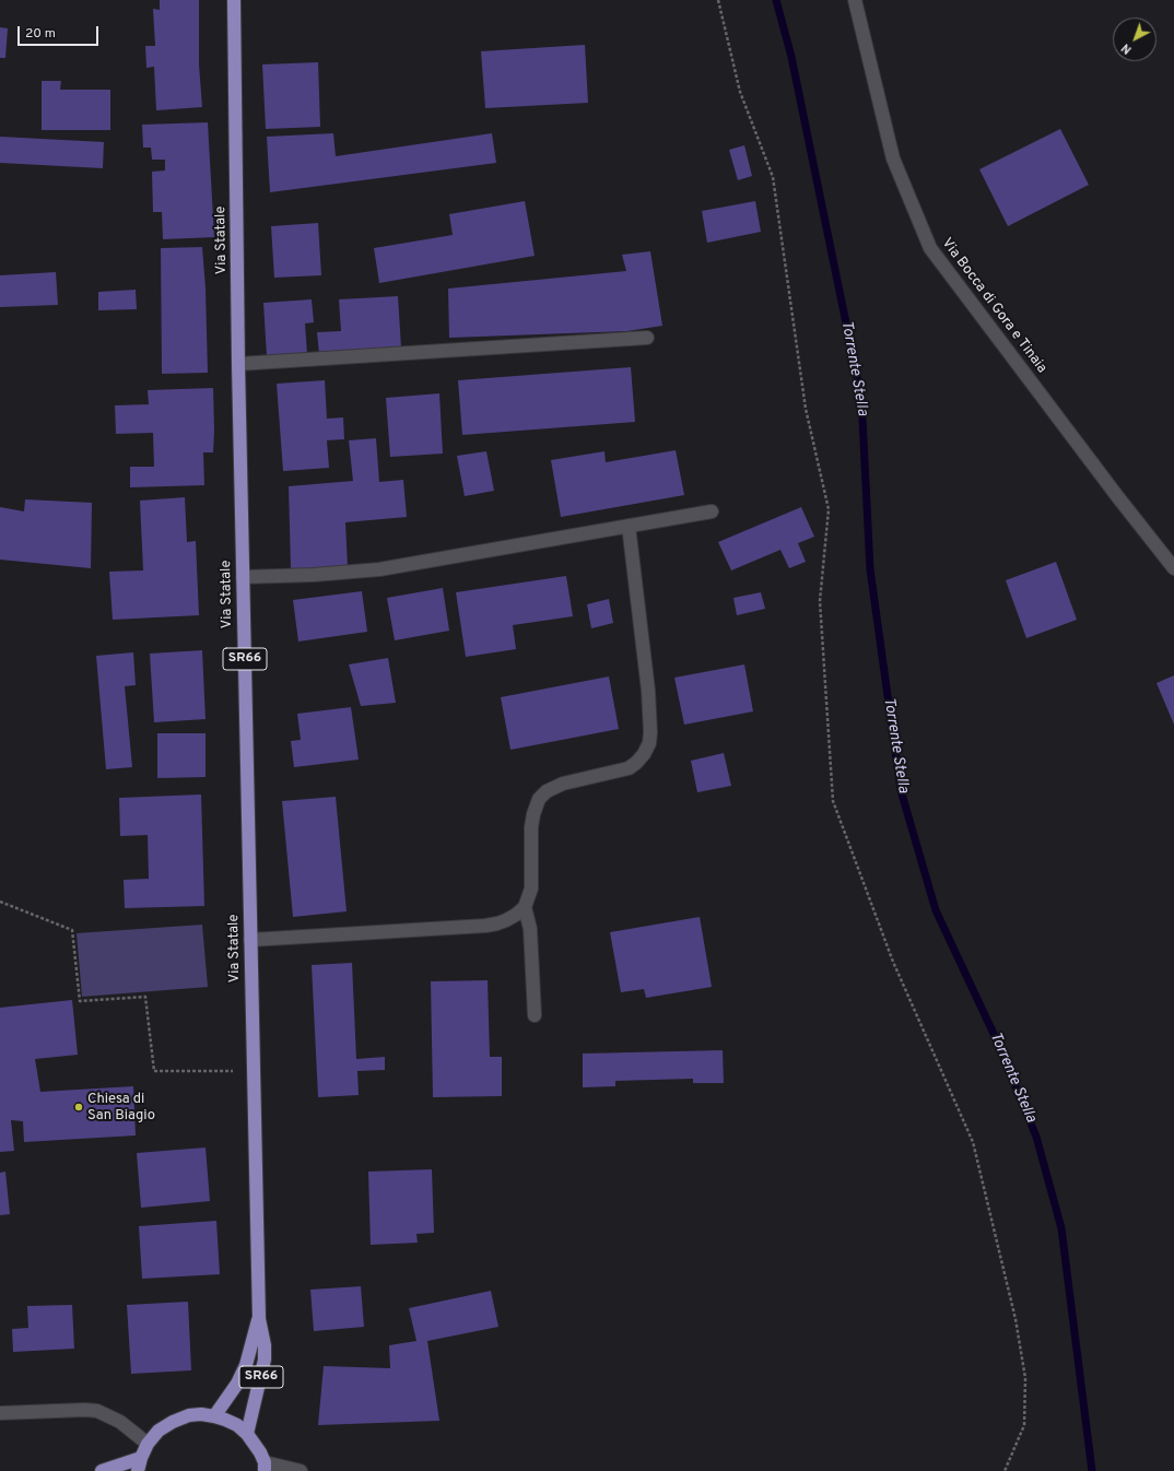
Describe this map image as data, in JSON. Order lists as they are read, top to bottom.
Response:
{
  "streets": {
    "main road": ["Via Statale", "SR66"],
    "street": ["Via Bocca di Gora e Tinaia"]
  },
  "water": ["Torrente Stella"],
  "places": ["Chiesa di San Biagio"],
  "scale_bar": "20 m",
  "north": "bottom left"
}
